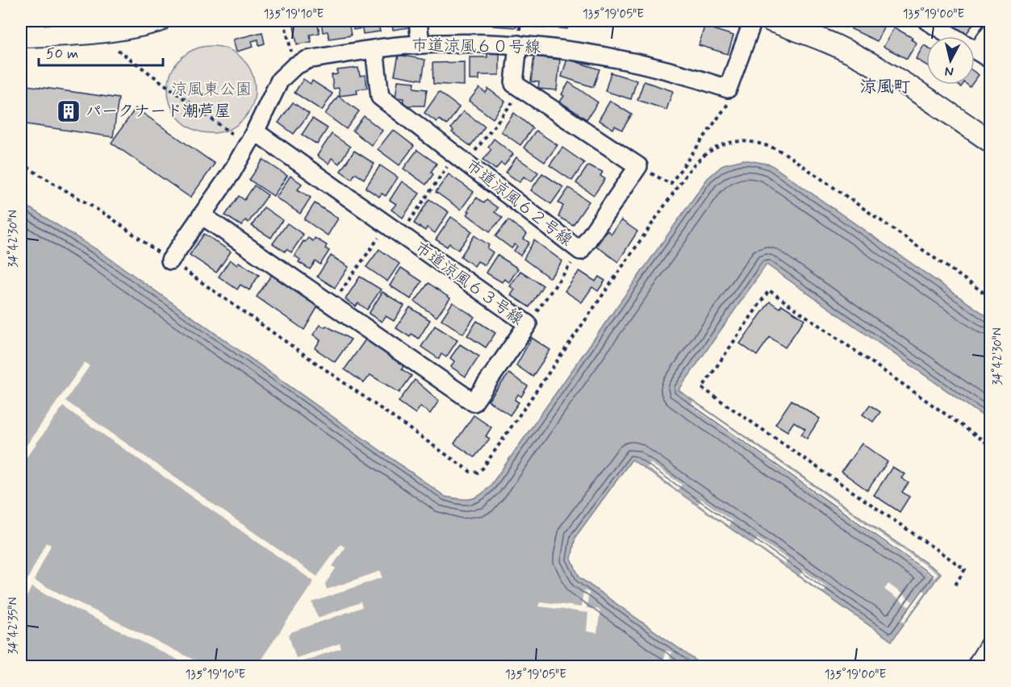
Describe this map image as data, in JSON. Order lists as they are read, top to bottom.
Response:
{
  "streets": {
    "street": ["市道涼風６０号線", "市道涼風６２号線", "市道涼風６３号線"]
  },
  "crossings": [
    ["市道涼風６０号線", "市道涼風６２号線"],
    ["市道涼風６０号線", "市道涼風６３号線"]
  ],
  "districts": ["涼風町"],
  "parks": ["涼風東公園"],
  "places": {
    "building": ["パークナード潮芦屋"]
  },
  "scale_bar": "50 m",
  "north": "bottom",
  "coordinates": [
    "135°19'10\"E",
    "135°19'05\"E",
    "135°19'00\"E",
    "34°42'30\"N",
    "34°42'35\"N"
  ]
}
